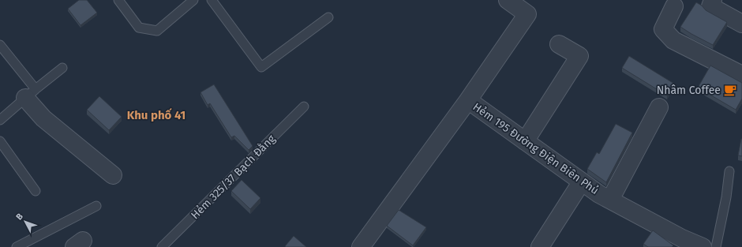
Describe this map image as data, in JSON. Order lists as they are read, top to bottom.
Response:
{
  "streets": {
    "street": ["Hẻm 195 Đường Điện Biên Phủ"],
    "lane": ["Hẻm 325/37 Bạch Đằng"]
  },
  "districts": ["Khu phố 41"],
  "places": {
    "cafe": ["Nhâm Coffee"]
  },
  "north": "top left"
}
